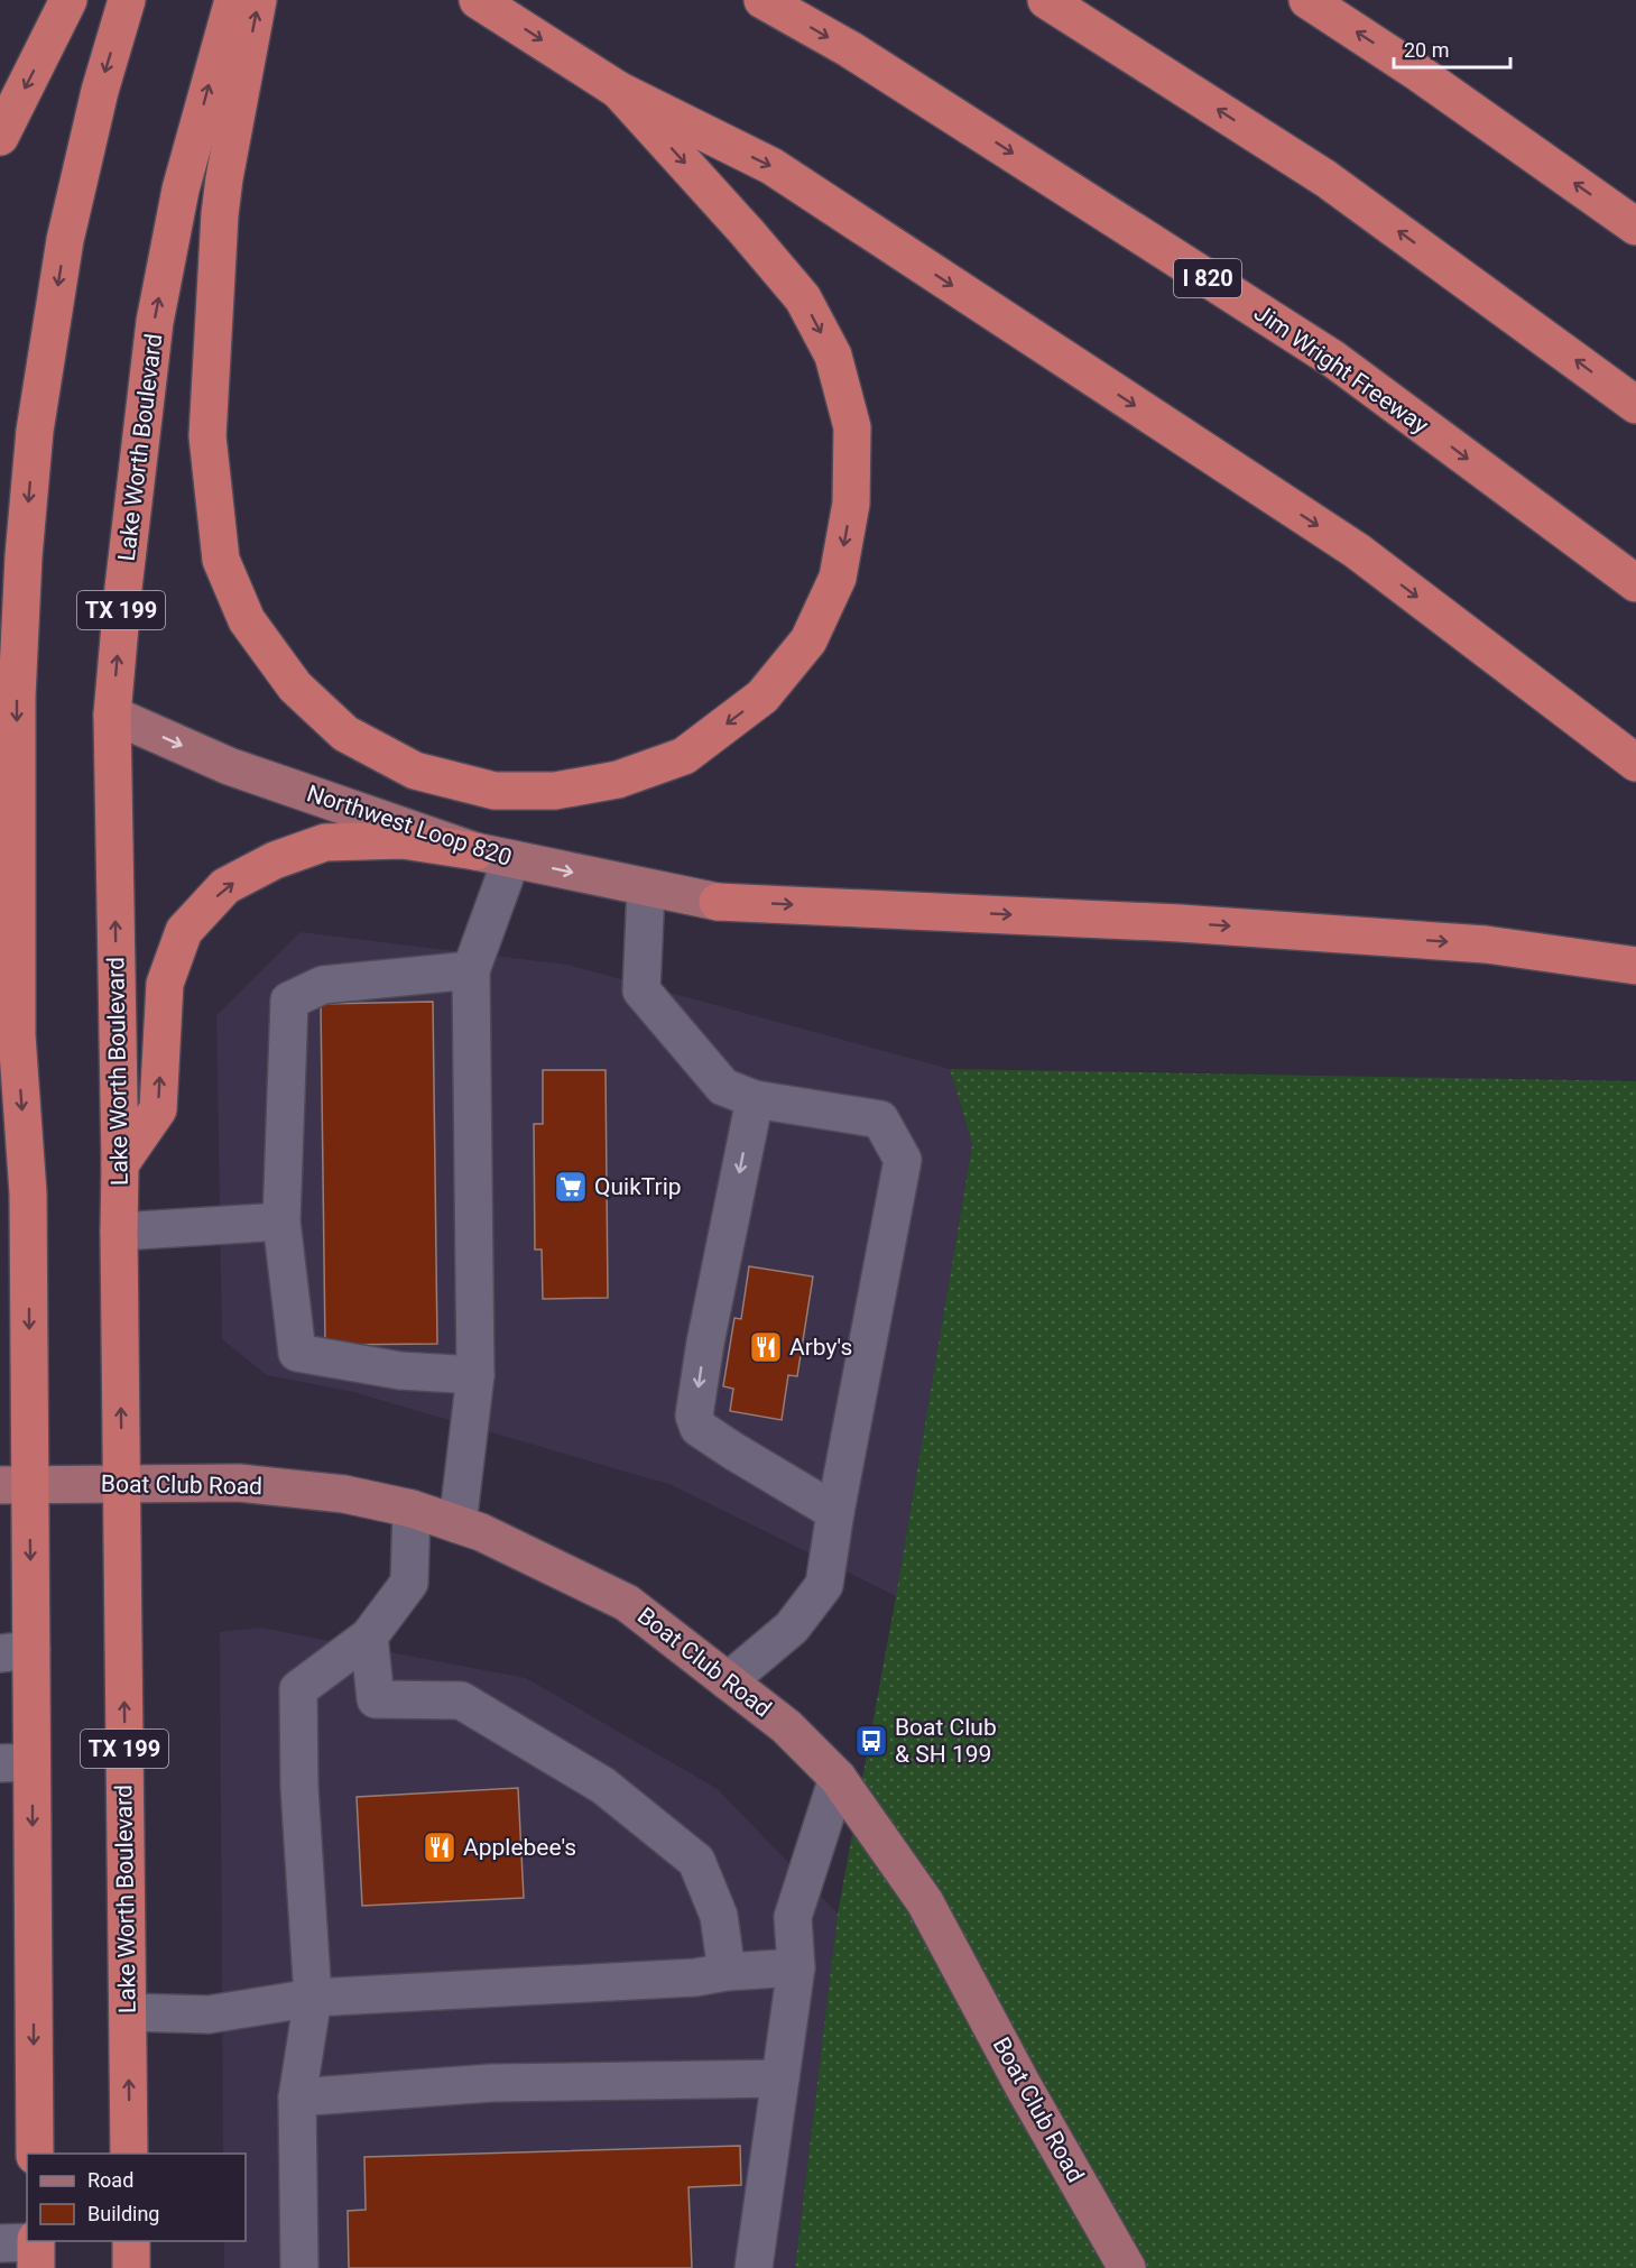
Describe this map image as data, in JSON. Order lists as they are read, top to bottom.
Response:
{
  "streets": {
    "highway": [
      "I 820",
      "Jim Wright Freeway",
      "Lake Worth Boulevard",
      "TX 199"
    ],
    "main road": ["Northwest Loop 820", "Boat Club Road"]
  },
  "crossings": [
    ["Lake Worth Boulevard", "Northwest Loop 820"],
    ["Lake Worth Boulevard", "Boat Club Road"]
  ],
  "one_way": ["Northwest Loop 820"],
  "places": {
    "supermarket": ["QuikTrip"],
    "restaurant": ["Arby's", "Applebee's"],
    "bus stop": ["Boat Club & SH 199"]
  },
  "legend": ["Road", "Building"],
  "scale_bar": "20 m"
}
